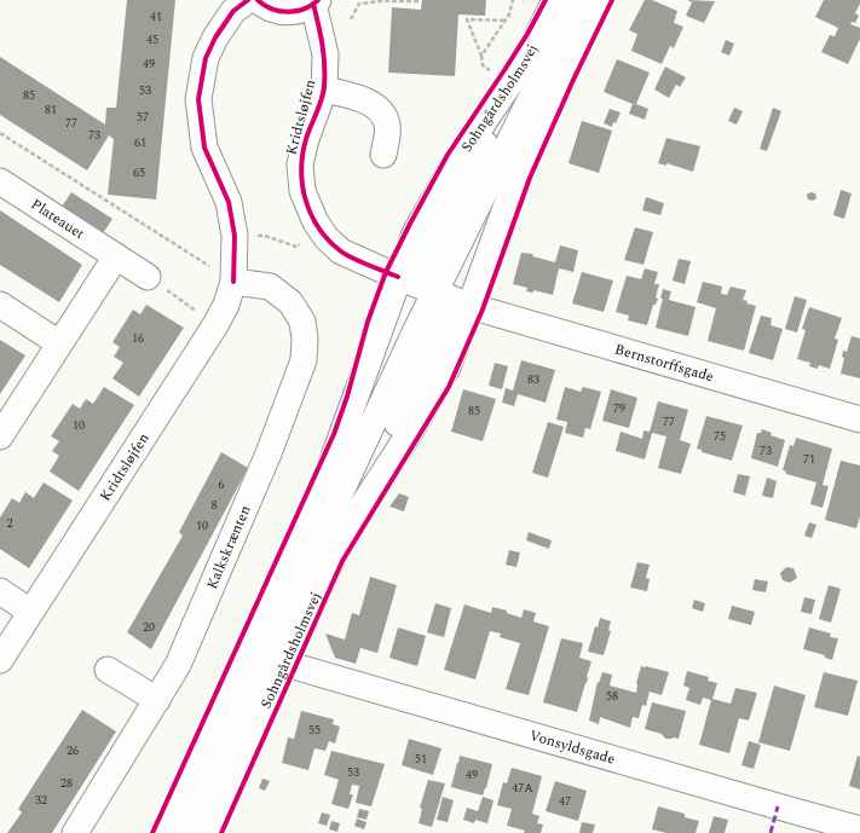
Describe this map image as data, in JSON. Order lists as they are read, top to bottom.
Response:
{
  "streets": {
    "street": [
      "Sohngårdsholmsvej",
      "Kridtsløjfen",
      "Plateauet",
      "Bernstorffsgade",
      "Kalkskrænten",
      "Vonsyldsgade"
    ]
  },
  "crossings": [
    ["Sohngårdsholmsvej", "Kridtsløjfen"],
    ["Sohngårdsholmsvej", "Bernstorffsgade"],
    ["Sohngårdsholmsvej", "Vonsyldsgade"],
    ["Kridtsløjfen", "Bernstorffsgade"],
    ["Kridtsløjfen", "Kalkskrænten"]
  ],
  "house_numbers": [
    "41",
    "45",
    "49",
    "53",
    "85",
    "81",
    "57",
    "77",
    "73",
    "61",
    "65",
    "16",
    "83",
    "79",
    "85",
    "77",
    "10",
    "75",
    "73",
    "71",
    "6",
    "8",
    "2",
    "10",
    "20",
    "58",
    "55",
    "26",
    "51",
    "53",
    "49",
    "28",
    "47A",
    "32",
    "47"
  ]
}
